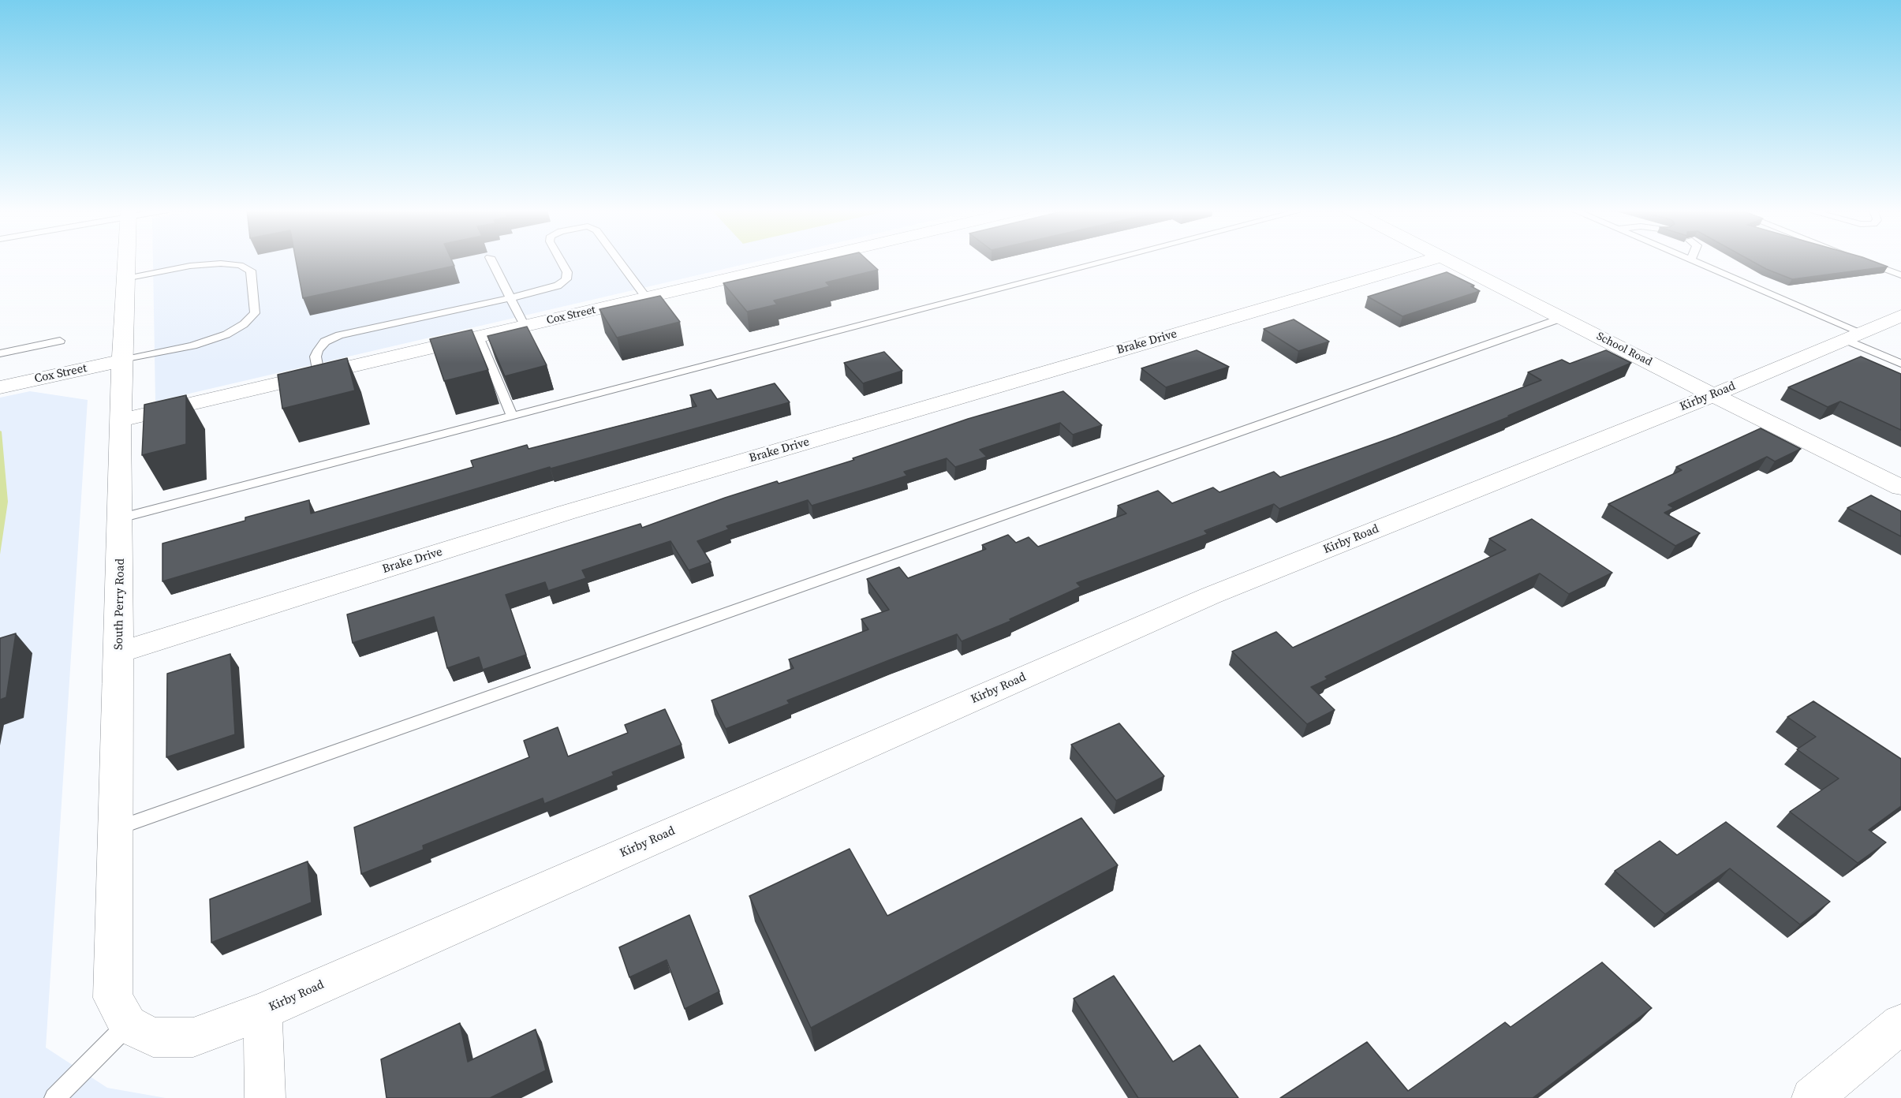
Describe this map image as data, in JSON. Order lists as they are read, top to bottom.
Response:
{
  "streets": {
    "street": [
      "Cox Street",
      "Brake Drive",
      "School Road",
      "Kirby Road",
      "South Perry Road"
    ]
  },
  "crossings": [
    ["Cox Street", "South Perry Road"],
    ["Brake Drive", "South Perry Road"],
    ["School Road", "Kirby Road"],
    ["Kirby Road", "South Perry Road"]
  ]
}
